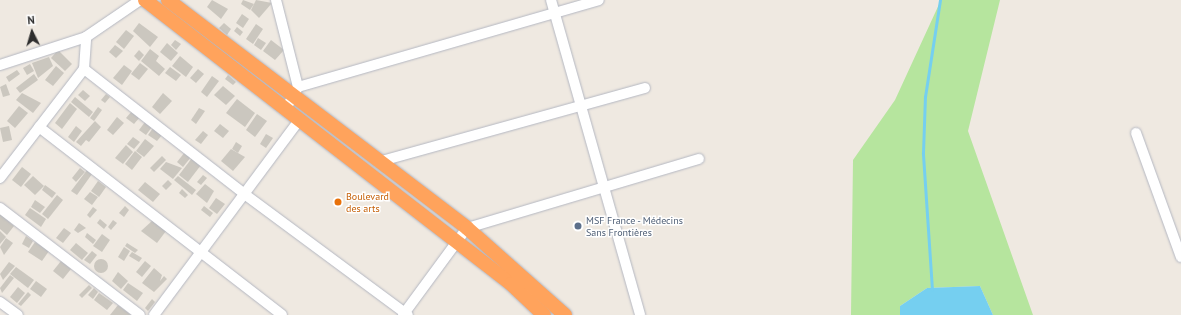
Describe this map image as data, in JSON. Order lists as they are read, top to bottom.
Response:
{
  "places": ["Boulevard des arts", "MSF France - Médecins Sans Frontières"],
  "north": "top"
}
